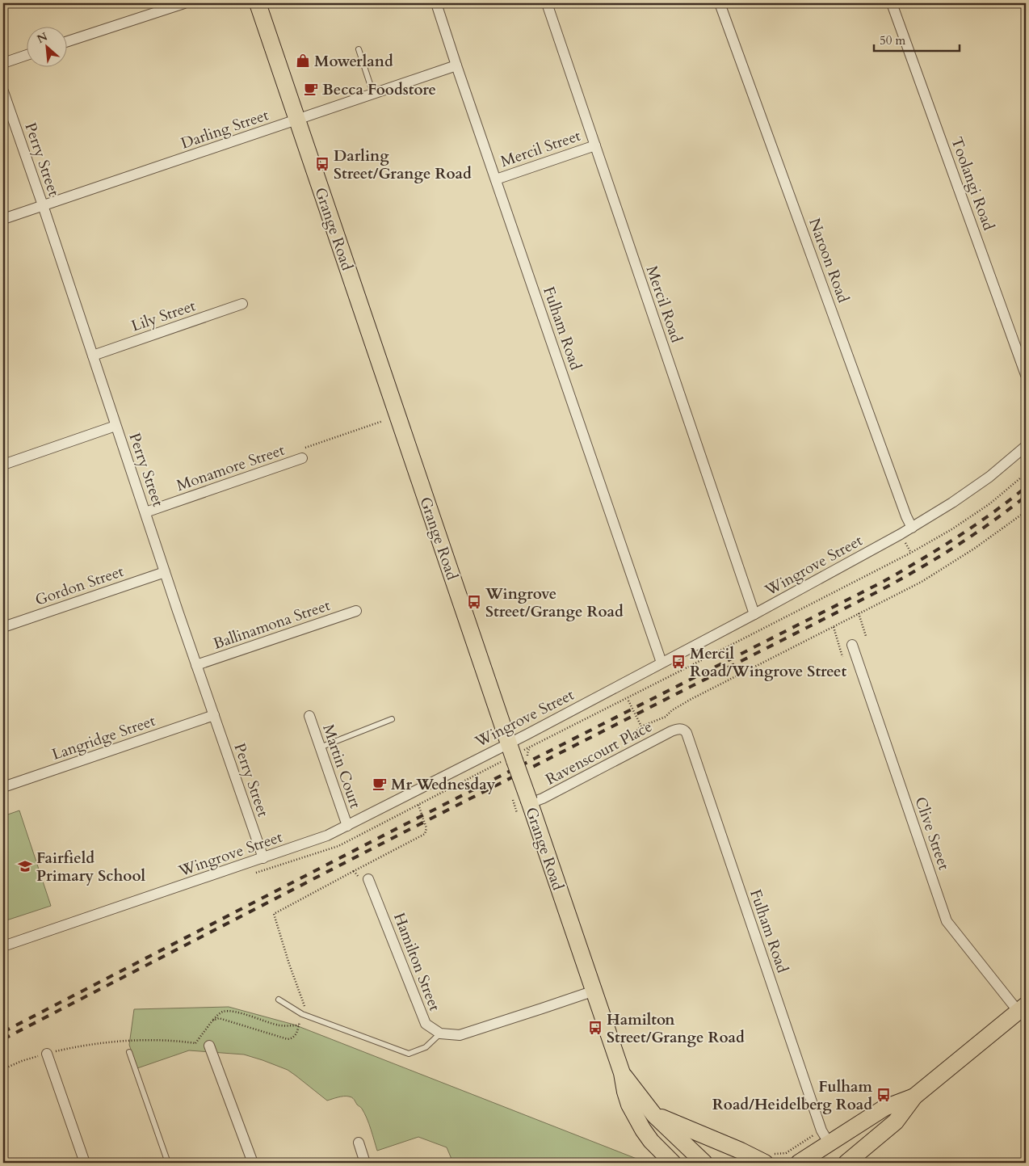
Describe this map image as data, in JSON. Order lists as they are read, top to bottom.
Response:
{
  "streets": {
    "main road": ["Grange Road"],
    "street": [
      "Darling Street",
      "Mercil Street",
      "Perry Street",
      "Toolangi Road",
      "Naroon Road",
      "Mercil Road",
      "Lily Street",
      "Fulham Road",
      "Monamore Street",
      "Wingrove Street",
      "Gordon Street",
      "Ballinamona Street",
      "Langridge Street",
      "Ravenscourt Place",
      "Martin Court",
      "Clive Street",
      "Hamilton Street"
    ]
  },
  "crossings": [
    ["Darling Street", "Perry Street"],
    ["Darling Street", "Grange Road"],
    ["Darling Street", "Fulham Road"],
    ["Mercil Street", "Mercil Road"],
    ["Mercil Street", "Fulham Road"],
    ["Perry Street", "Lily Street"],
    ["Perry Street", "Monamore Street"],
    ["Perry Street", "Wingrove Street"],
    ["Perry Street", "Gordon Street"],
    ["Perry Street", "Ballinamona Street"],
    ["Perry Street", "Langridge Street"],
    ["Grange Road", "Wingrove Street"],
    ["Grange Road", "Ravenscourt Place"],
    ["Naroon Road", "Wingrove Street"],
    ["Mercil Road", "Wingrove Street"],
    ["Fulham Road", "Wingrove Street"],
    ["Fulham Road", "Ravenscourt Place"],
    ["Wingrove Street", "Martin Court"]
  ],
  "places": {
    "shop": ["Mowerland"],
    "cafe": ["Becca Foodstore", "Mr Wednesday"],
    "bus stop": [
      "Darling Street/Grange Road",
      "Wingrove Street/Grange Road",
      "Mercil Road/Wingrove Street",
      "Hamilton Street/Grange Road",
      "Fulham Road/Heidelberg Road"
    ],
    "school or university": ["Fairfield Primary School"]
  },
  "scale_bar": "50 m",
  "north": "top left"
}
